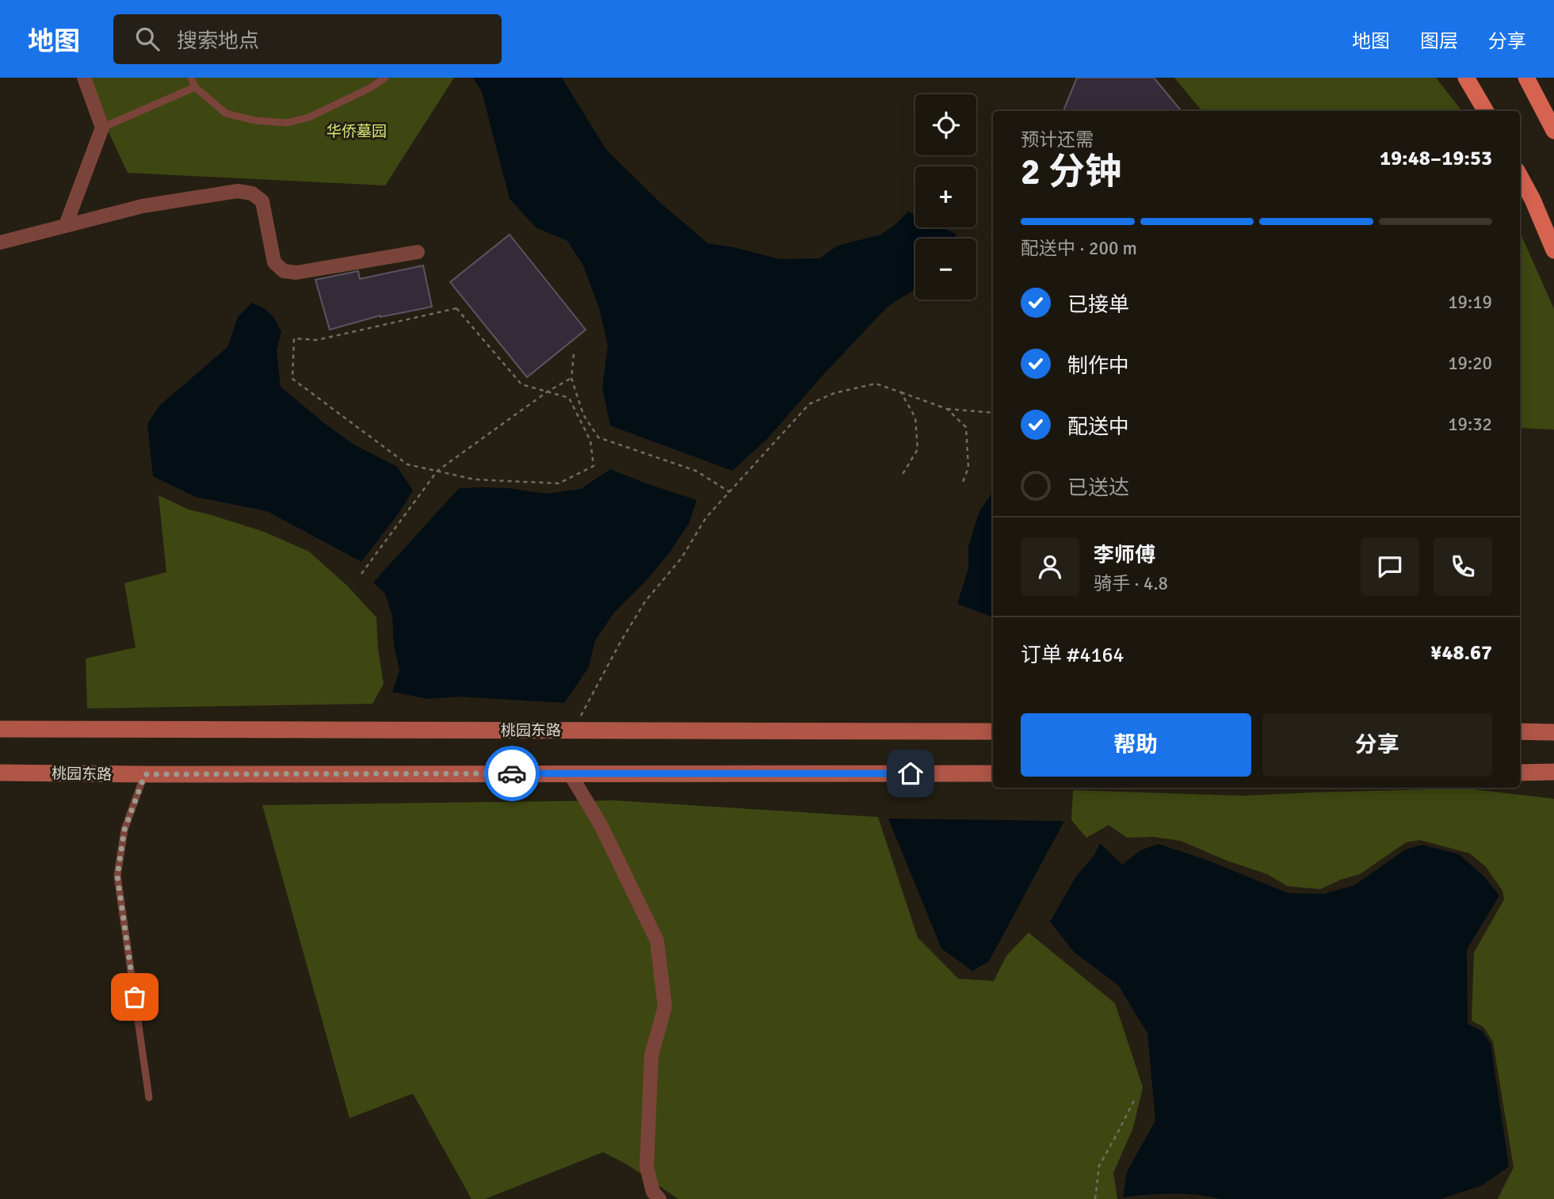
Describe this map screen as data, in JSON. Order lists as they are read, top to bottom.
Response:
{
  "streets": {
    "main road": ["桃园东路"]
  },
  "parks": ["华侨墓园"],
  "page": {
    "header": "地图",
    "search": "搜索地点",
    "nav": ["地图", "图层", "分享"],
    "map_buttons": ["+", "−"],
    "heading": ["2 分钟", "预计还需", "19:48–19:53"],
    "panel": [
      "李师傅",
      "骑手 · 4.8",
      "订单 #4164",
      "¥48.67"
    ],
    "bar": "配送中 · 200 m",
    "list": [
      ["已接单", "19:19"],
      ["制作中", "19:20"],
      ["配送中", "19:32"],
      "已送达"
    ],
    "buttons": ["帮助", "分享"]
  }
}
